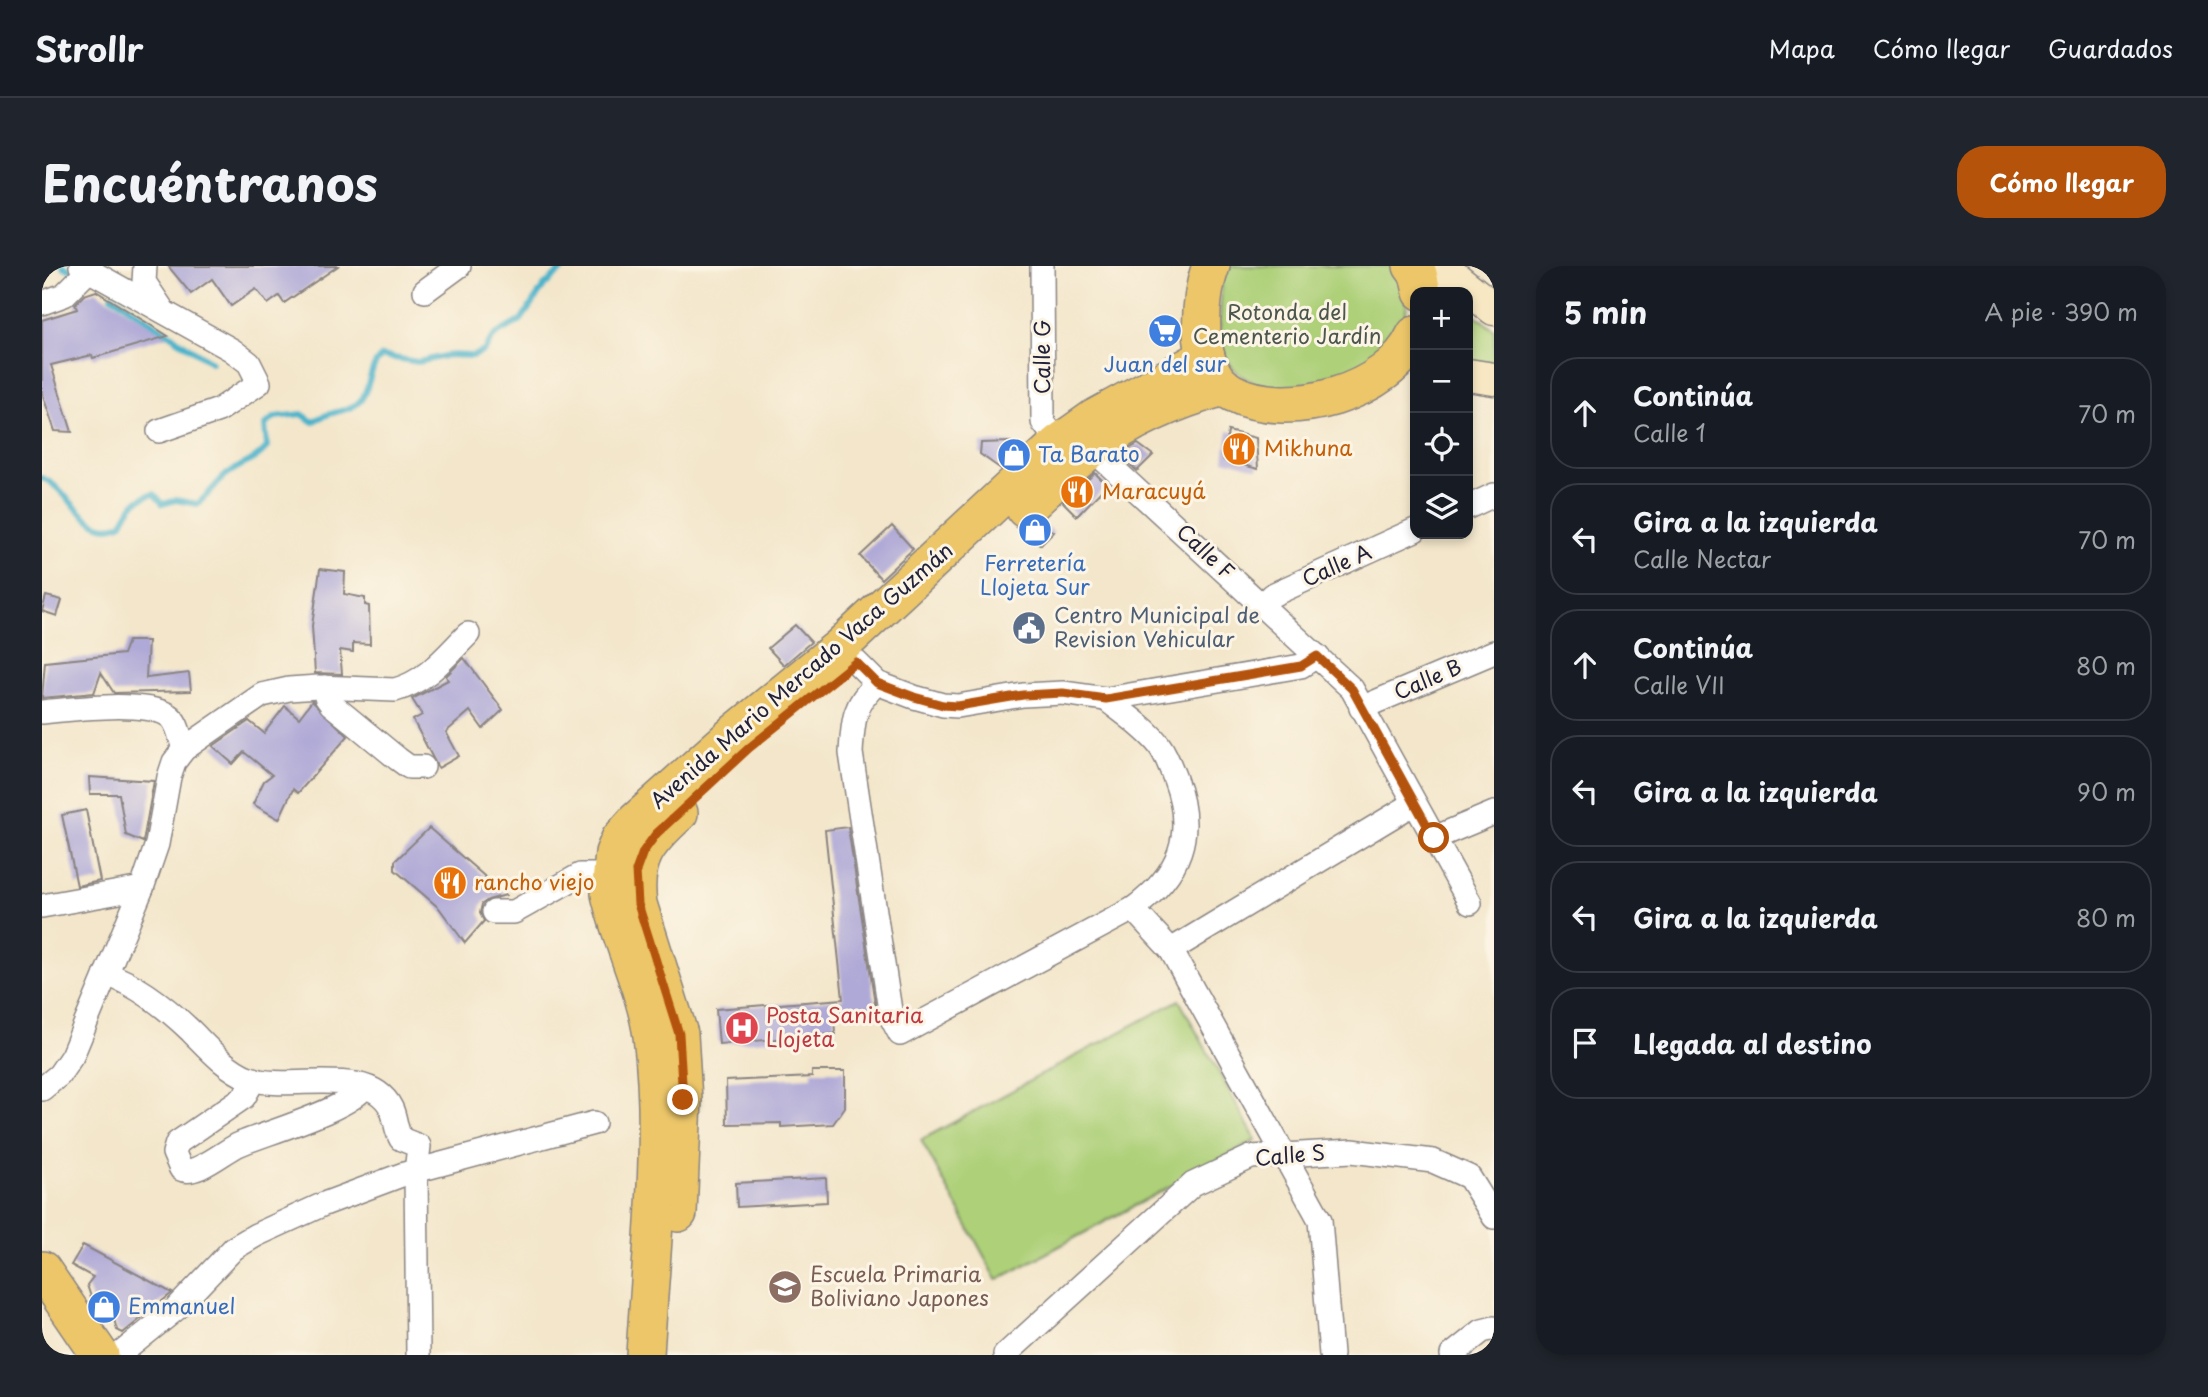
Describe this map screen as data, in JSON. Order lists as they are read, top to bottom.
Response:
{
  "streets": {
    "main road": ["Avenida Mario Mercado Vaca Guzmán"],
    "street": [
      "Calle G",
      "Calle F",
      "Calle A",
      "Calle B",
      "Calle S"
    ]
  },
  "crossings": [
    ["Calle G", "Calle F"],
    ["Calle G", "Avenida Mario Mercado Vaca Guzmán"],
    ["Calle F", "Calle A"],
    ["Calle F", "Avenida Mario Mercado Vaca Guzmán"],
    ["Calle F", "Calle B"]
  ],
  "parks": ["Rotonda del Cementerio Jardín"],
  "places": {
    "supermarket": ["Juan del sur"],
    "restaurant": ["Mikhuna", "Maracuyá", "rancho viejo"],
    "shop": ["Ta Barato", "Ferretería Llojeta Sur", "Emmanuel"],
    "public building": ["Centro Municipal de Revision Vehicular"],
    "hospital": ["Posta Sanitaria Llojeta"],
    "school or university": ["Escuela Primaria Boliviano Japones"]
  },
  "page": {
    "header": "Strollr",
    "nav": ["Mapa", "Cómo llegar", "Guardados"],
    "title": "Encuéntranos",
    "buttons": "Cómo llegar",
    "heading": ["5 min", "A pie · 390 m"],
    "map_buttons": ["+", "−"],
    "list": [
      ["Continúa", "Calle 1", "70 m"],
      ["Gira a la izquierda", "Calle Nectar", "70 m"],
      ["Continúa", "Calle VII", "80 m"],
      ["Gira a la izquierda", "90 m"],
      ["Gira a la izquierda", "80 m"],
      "Llegada al destino"
    ]
  }
}
